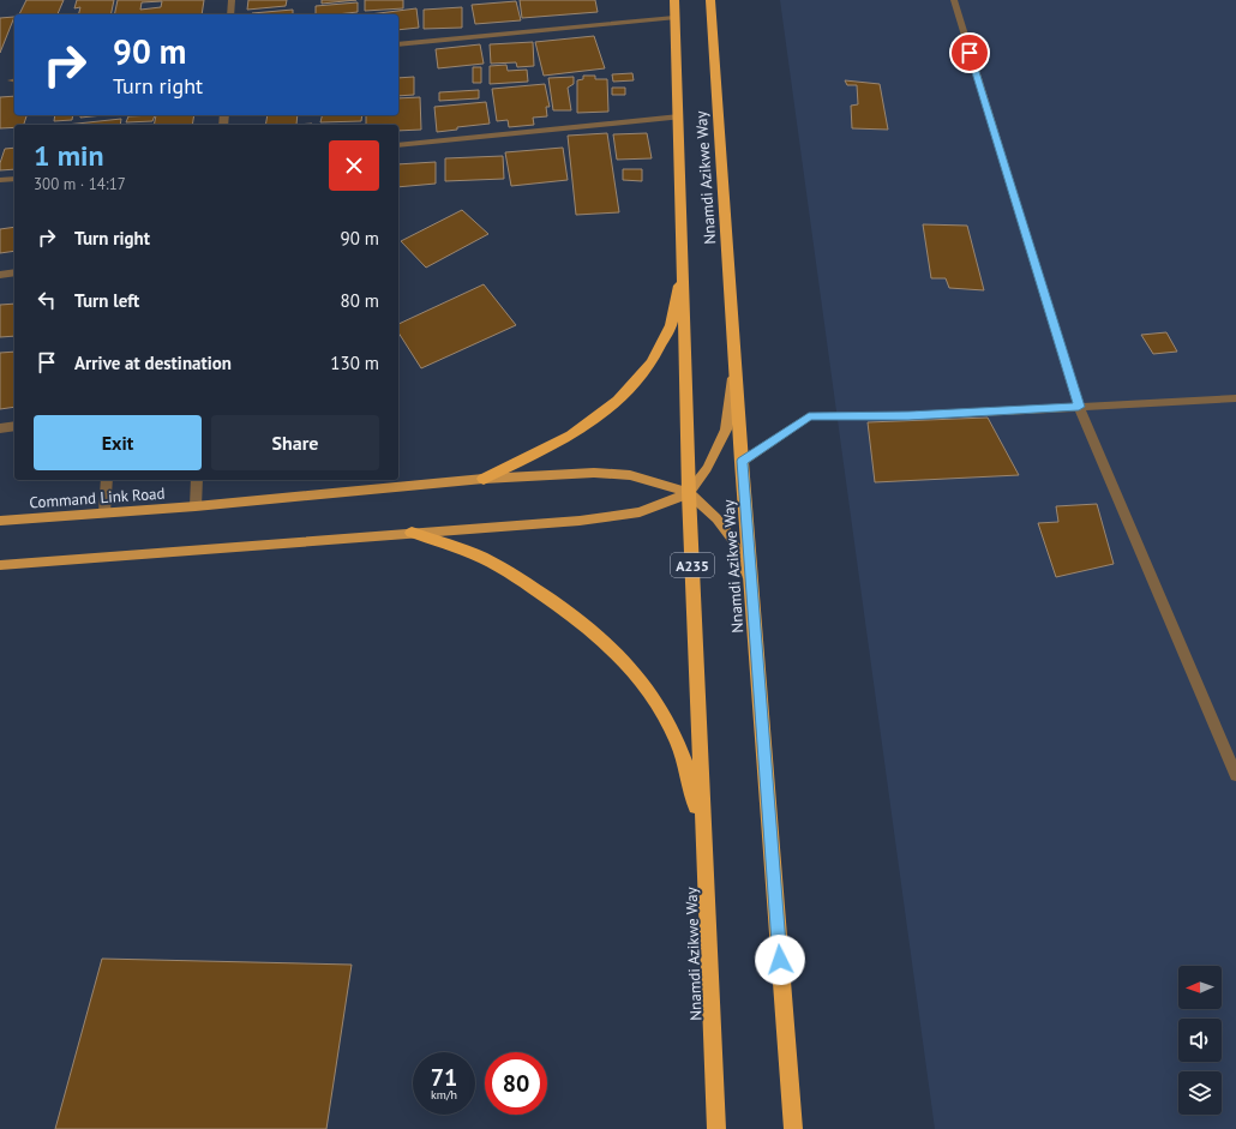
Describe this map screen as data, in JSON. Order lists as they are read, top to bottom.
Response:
{
  "streets": {
    "highway": ["Nnamdi Azikwe Way", "A235"],
    "main road": ["Command Link Road"]
  },
  "crossings": [
    ["Nnamdi Azikwe Way", "Command Link Road"]
  ],
  "north": "left",
  "page": {
    "turn": ["90 m", "Turn right"],
    "heading": ["1 min", "300 m · 14:17"],
    "list": [
      {
        "name": "Turn right",
        "value": "90 m"
      },
      {
        "name": "Turn left",
        "value": "80 m"
      },
      {
        "name": "Arrive at destination",
        "value": "130 m"
      }
    ],
    "buttons": ["Exit", "Share"],
    "speed": "71 km/h",
    "limit": "80"
  }
}
